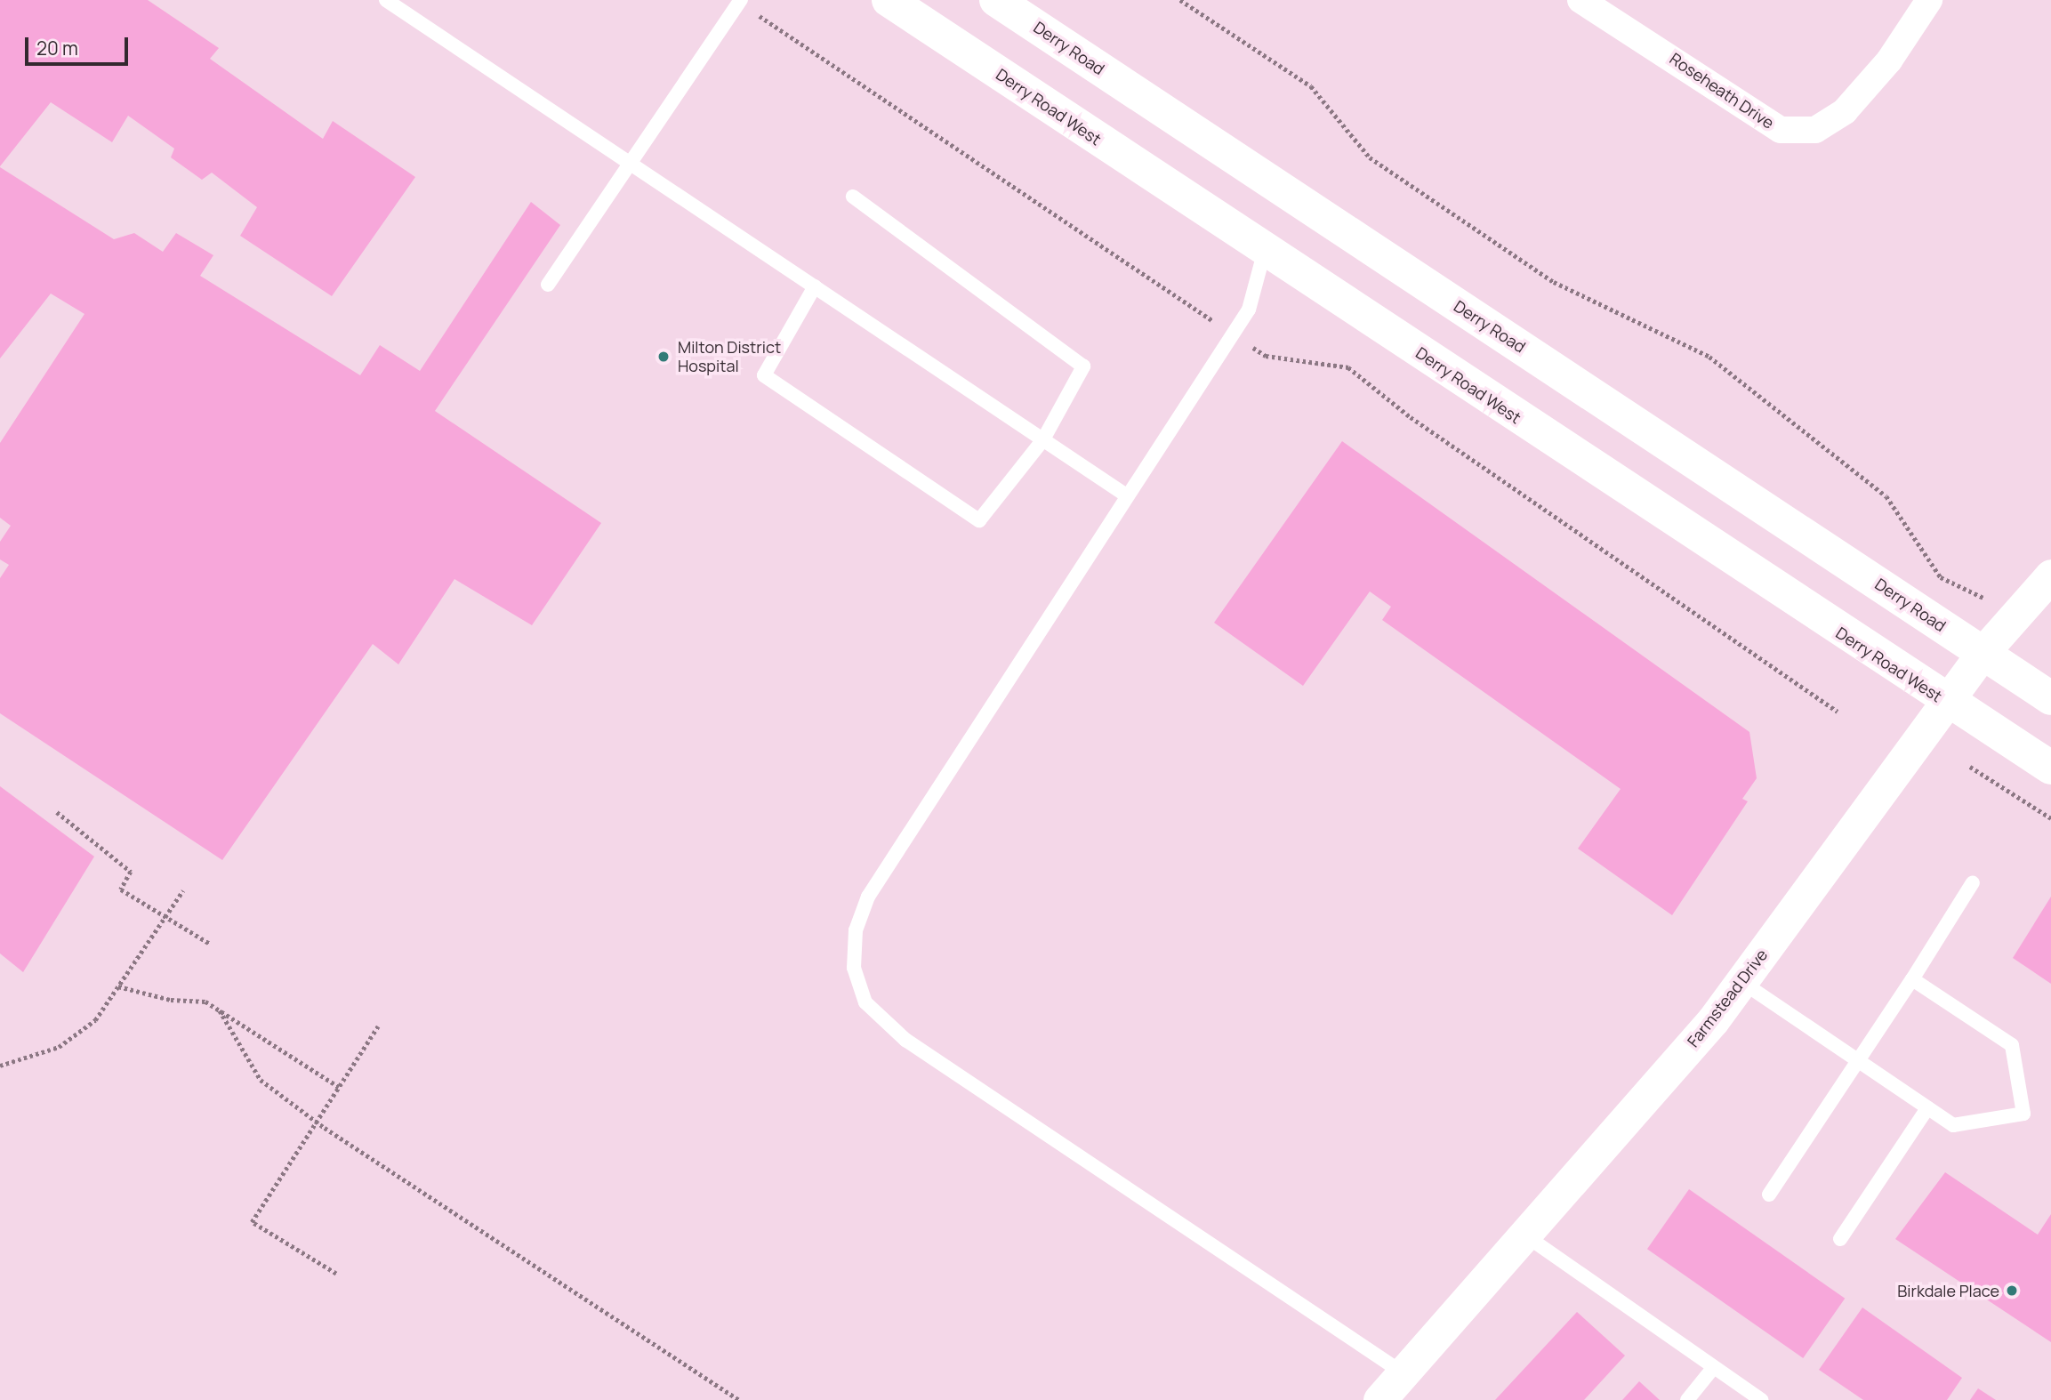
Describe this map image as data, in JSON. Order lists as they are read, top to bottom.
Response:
{
  "streets": {
    "main road": ["Derry Road", "Derry Road West"],
    "street": ["Roseheath Drive", "Farmstead Drive"]
  },
  "crossings": [
    ["Derry Road", "Farmstead Drive"],
    ["Derry Road West", "Farmstead Drive"]
  ],
  "places": ["Milton District Hospital", "Birkdale Place"],
  "scale_bar": "20 m"
}
